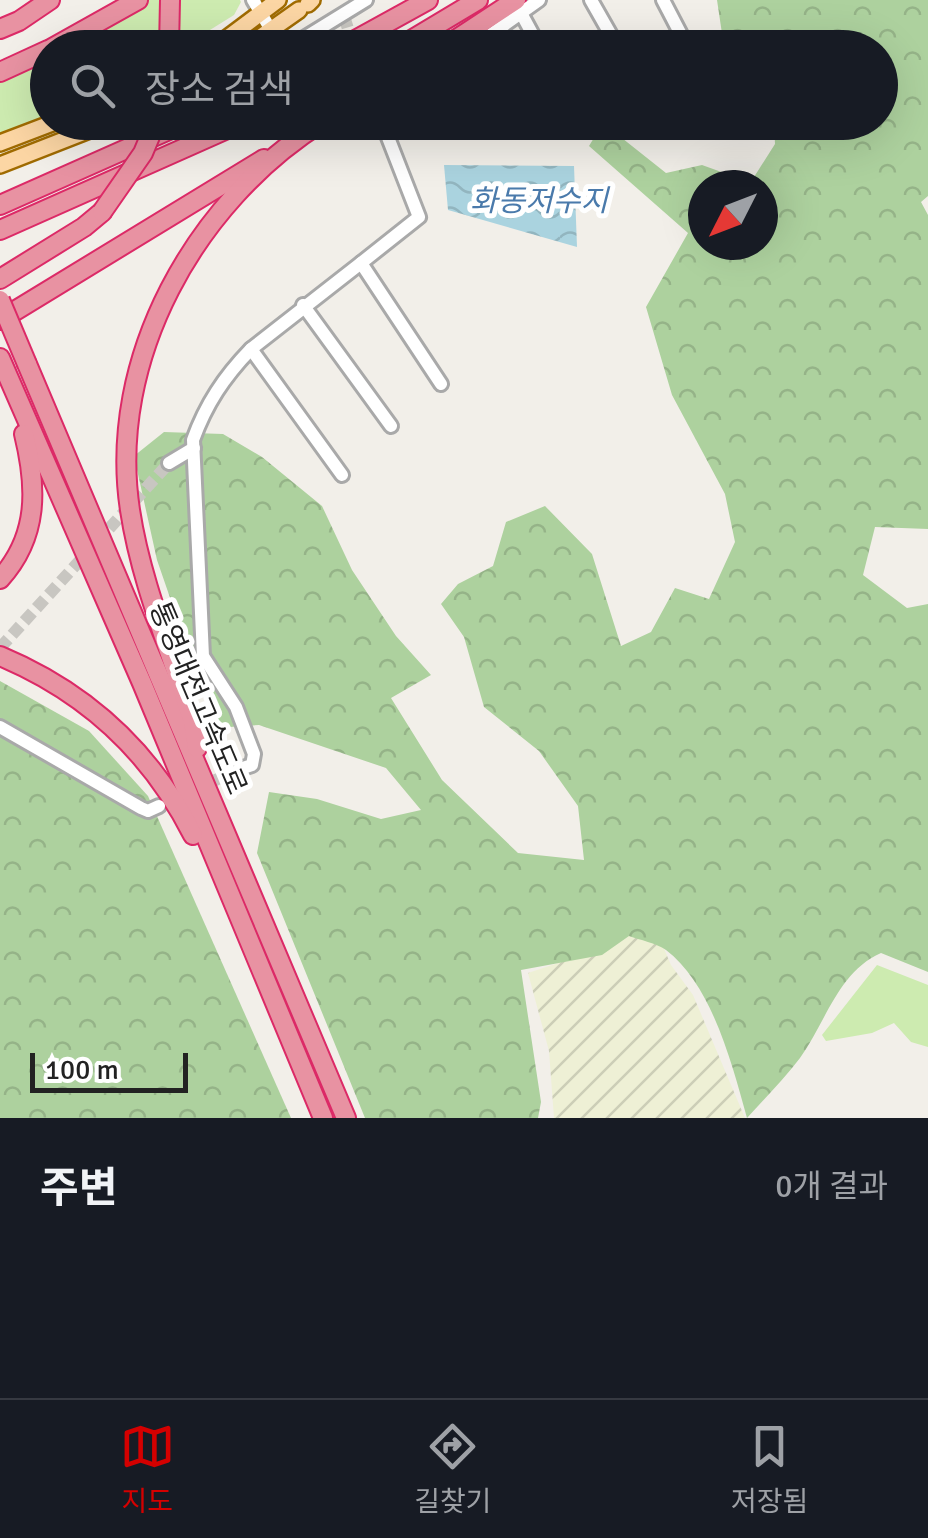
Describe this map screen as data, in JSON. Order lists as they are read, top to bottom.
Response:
{
  "streets": {
    "highway": ["통영대전고속도로"]
  },
  "water": ["화동저수지"],
  "scale_bar": "100 m",
  "north": "bottom left",
  "page": {
    "search": "장소 검색",
    "scale": "100 m",
    "heading": ["주변", "0개 결과"],
    "nav": ["지도", "길찾기", "저장됨"]
  }
}
